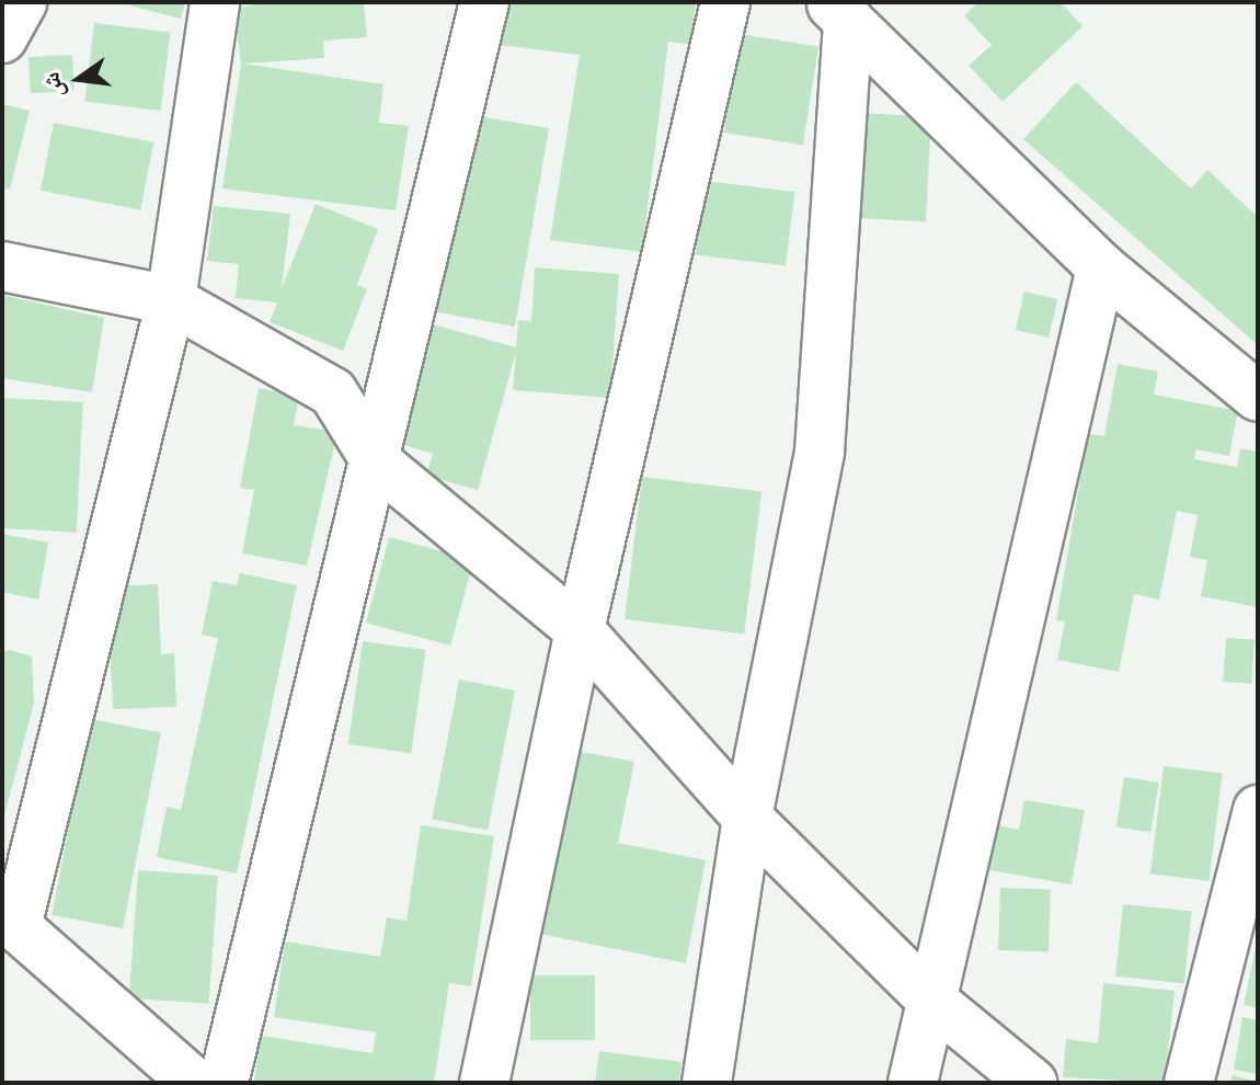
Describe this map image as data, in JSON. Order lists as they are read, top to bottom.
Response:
{
  "north": "left"
}
